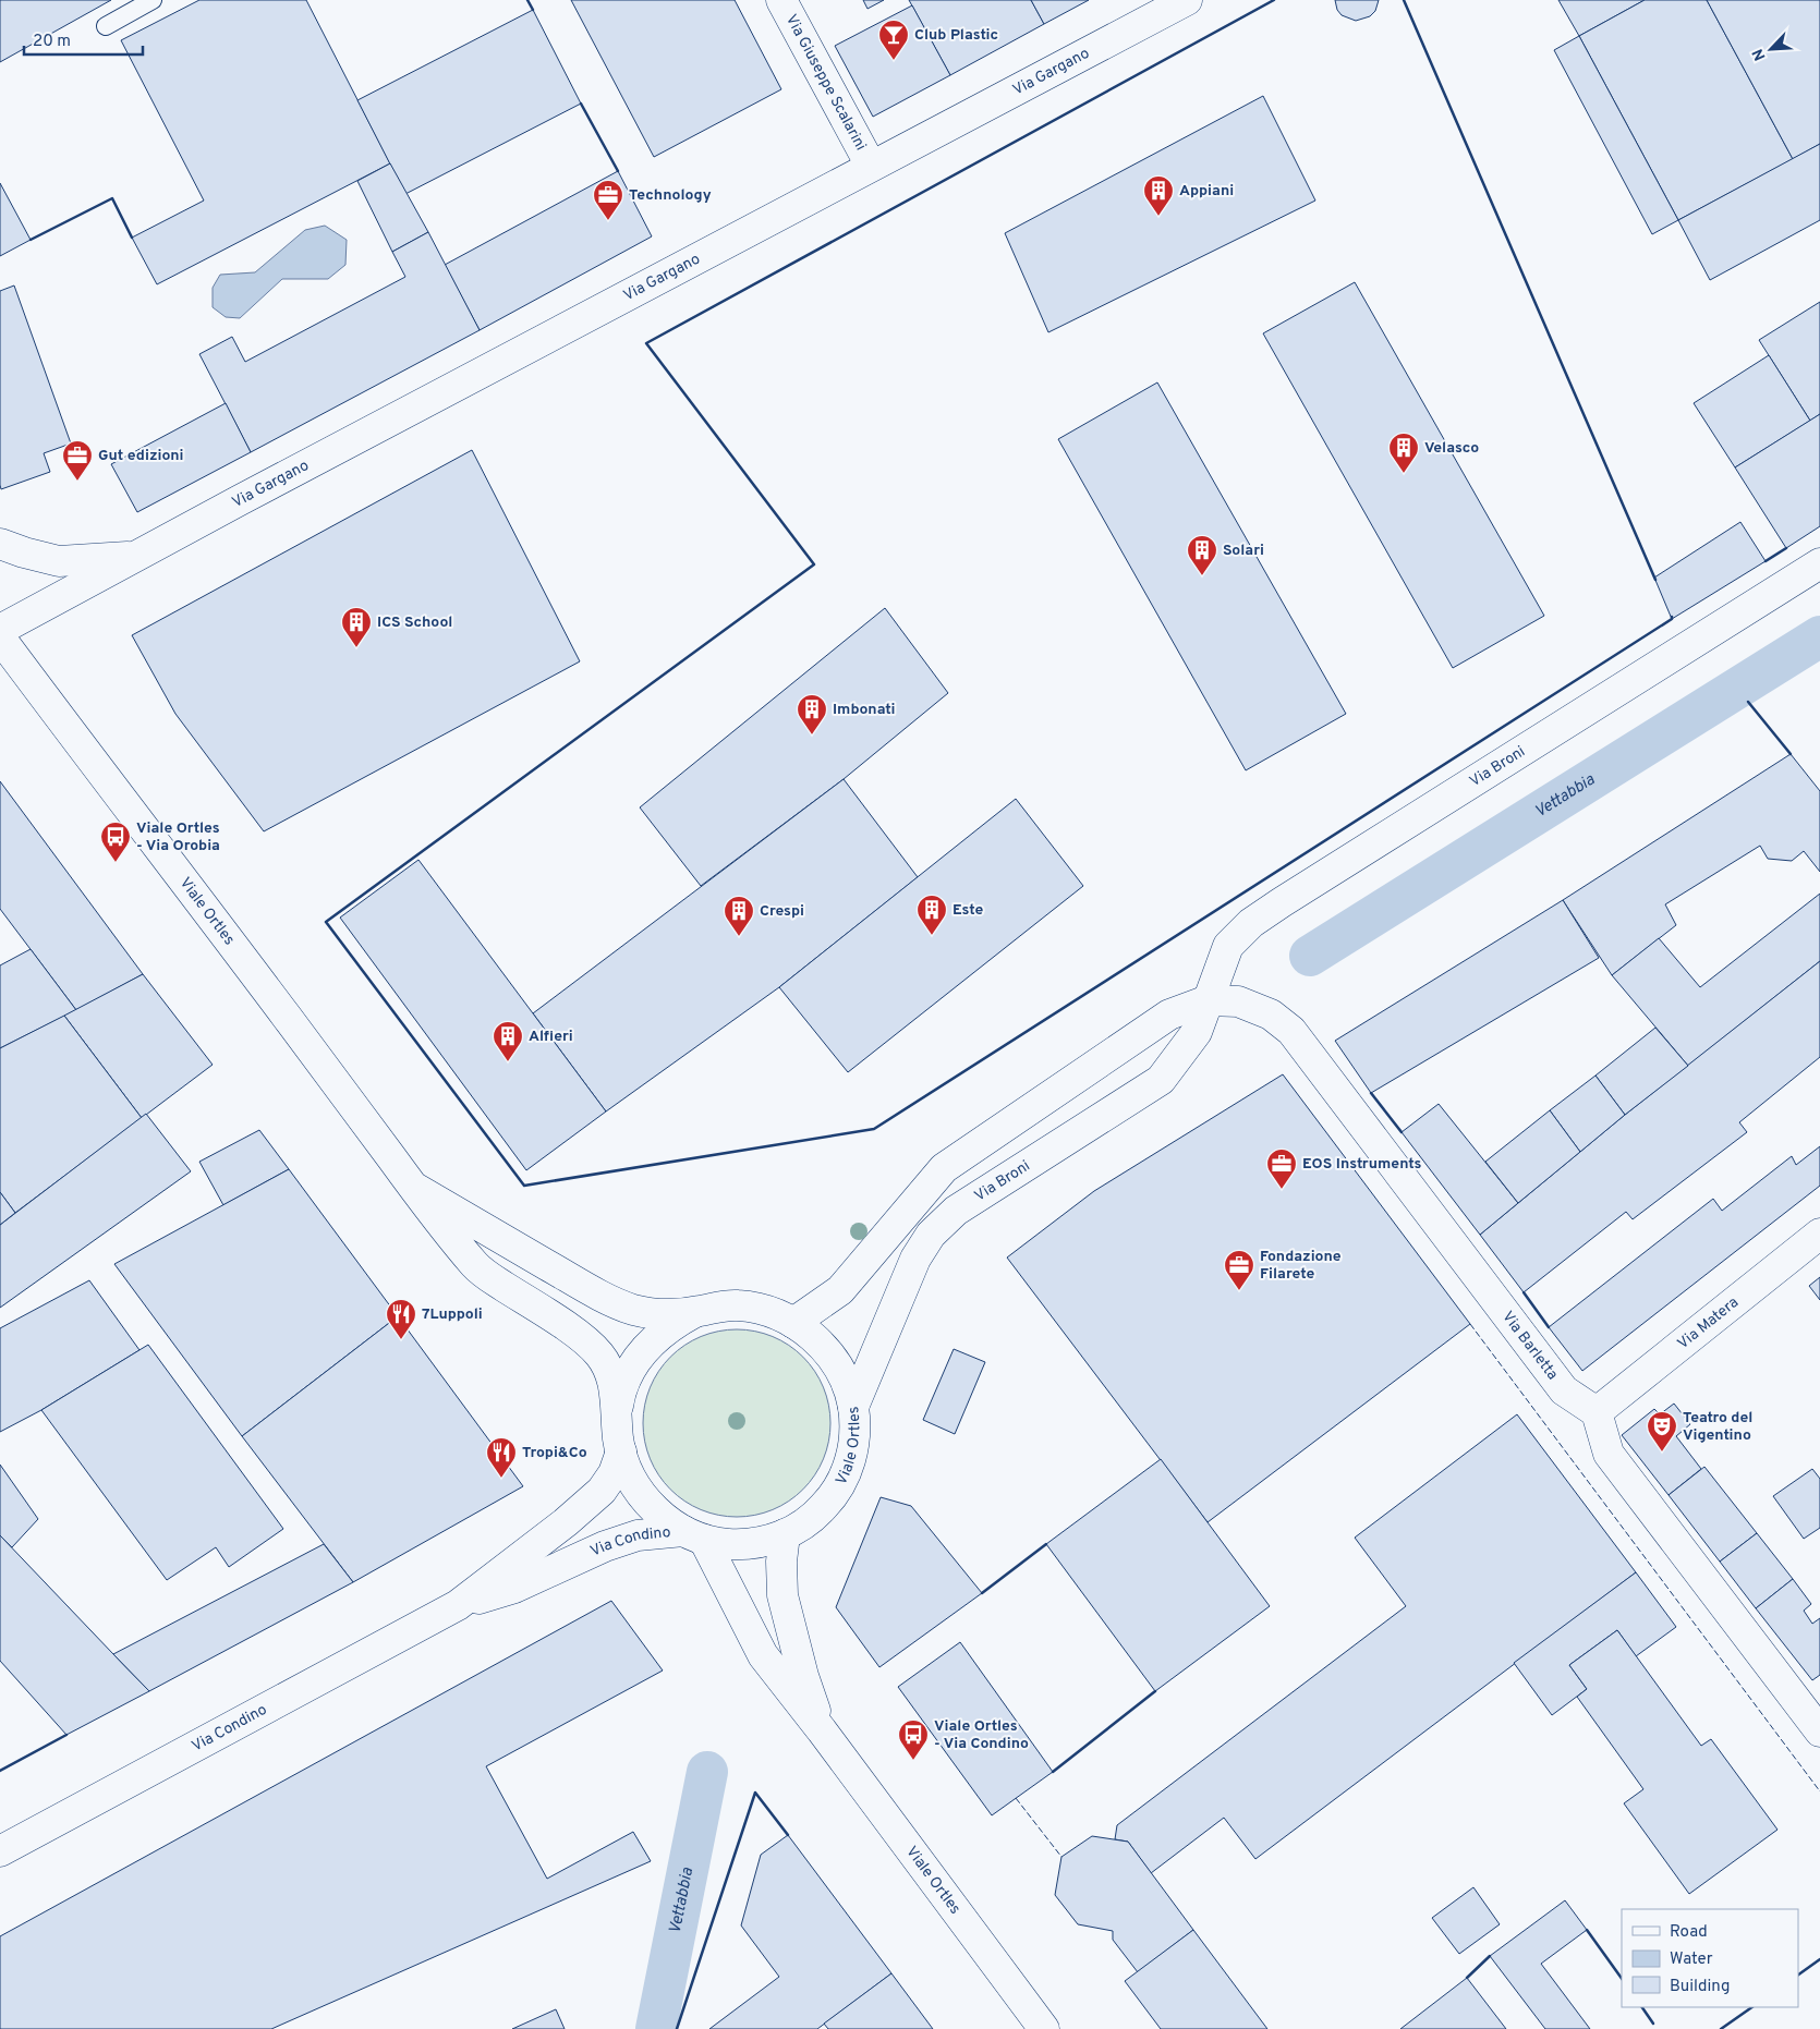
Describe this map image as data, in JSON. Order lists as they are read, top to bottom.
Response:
{
  "streets": {
    "street": [
      "Via Gargano",
      "Via Giuseppe Scalarini",
      "Via Broni",
      "Viale Ortles",
      "Via Matera",
      "Via Barletta",
      "Via Condino"
    ]
  },
  "crossings": [
    ["Via Gargano", "Via Giuseppe Scalarini"],
    ["Via Broni", "Viale Ortles"],
    ["Via Broni", "Via Barletta"],
    ["Viale Ortles", "Via Condino"],
    ["Via Matera", "Via Barletta"]
  ],
  "water": ["Vettabbia"],
  "places": {
    "bar": ["Club Plastic"],
    "building": [
      "Appiani",
      "Velasco",
      "Solari",
      "ICS School",
      "Imbonati",
      "Este",
      "Crespi",
      "Alfieri"
    ],
    "office": [
      "Technology",
      "Gut edizioni",
      "EOS Instruments",
      "Fondazione Filarete"
    ],
    "bus stop": ["Viale Ortles - Via Orobia", "Viale Ortles - Via Condino"],
    "restaurant": ["7Luppoli", "Tropi&Co"],
    "theatre": ["Teatro del Vigentino"]
  },
  "legend": ["Road", "Water", "Building"],
  "scale_bar": "20 m",
  "north": "bottom left"
}
